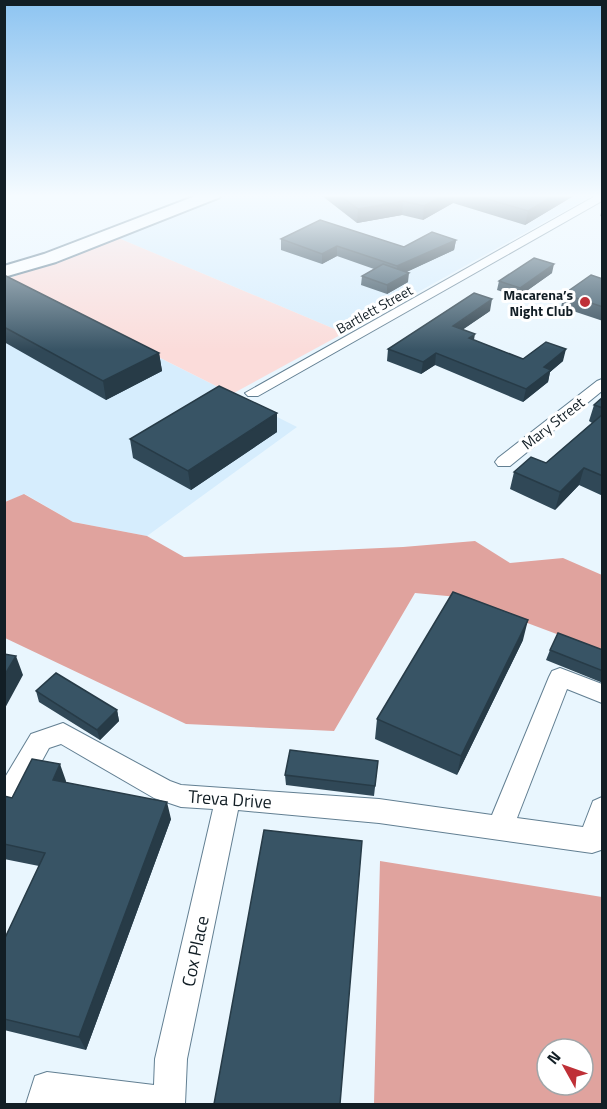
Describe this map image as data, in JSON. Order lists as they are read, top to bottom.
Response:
{
  "streets": {
    "street": [
      "Bartlett Street",
      "Mary Street",
      "Treva Drive",
      "Cox Place"
    ]
  },
  "crossings": [
    ["Treva Drive", "Cox Place"]
  ],
  "places": ["Macarena’s Night Club"],
  "north": "top left"
}
